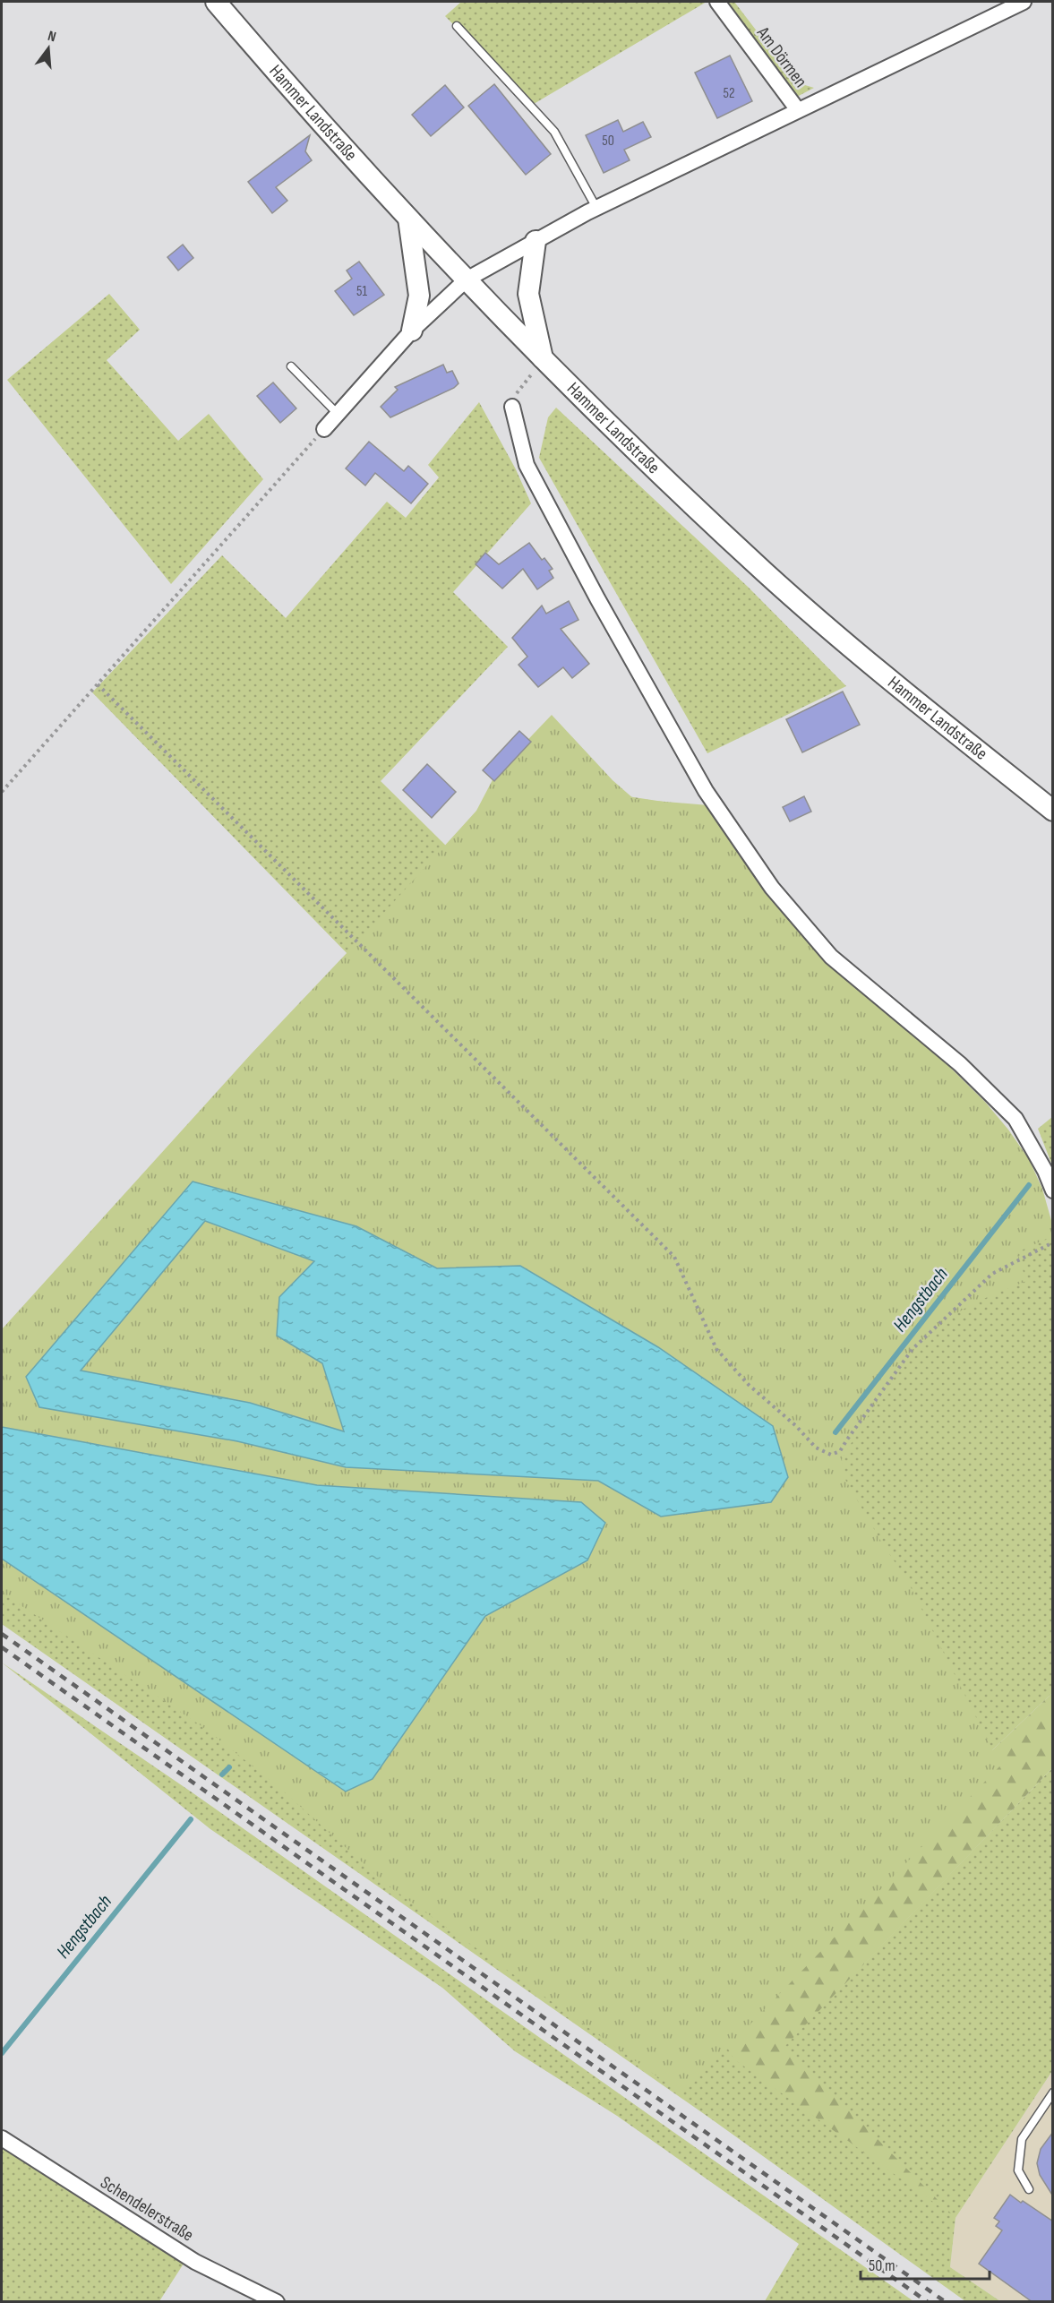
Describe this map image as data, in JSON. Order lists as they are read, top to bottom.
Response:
{
  "streets": {
    "main road": ["Hammer Landstraße"],
    "street": ["Am Dörmen", "Schendelerstraße"]
  },
  "water": ["Hengstbach"],
  "house_numbers": ["52", "50", "51"],
  "scale_bar": "50 m",
  "north": "top"
}
